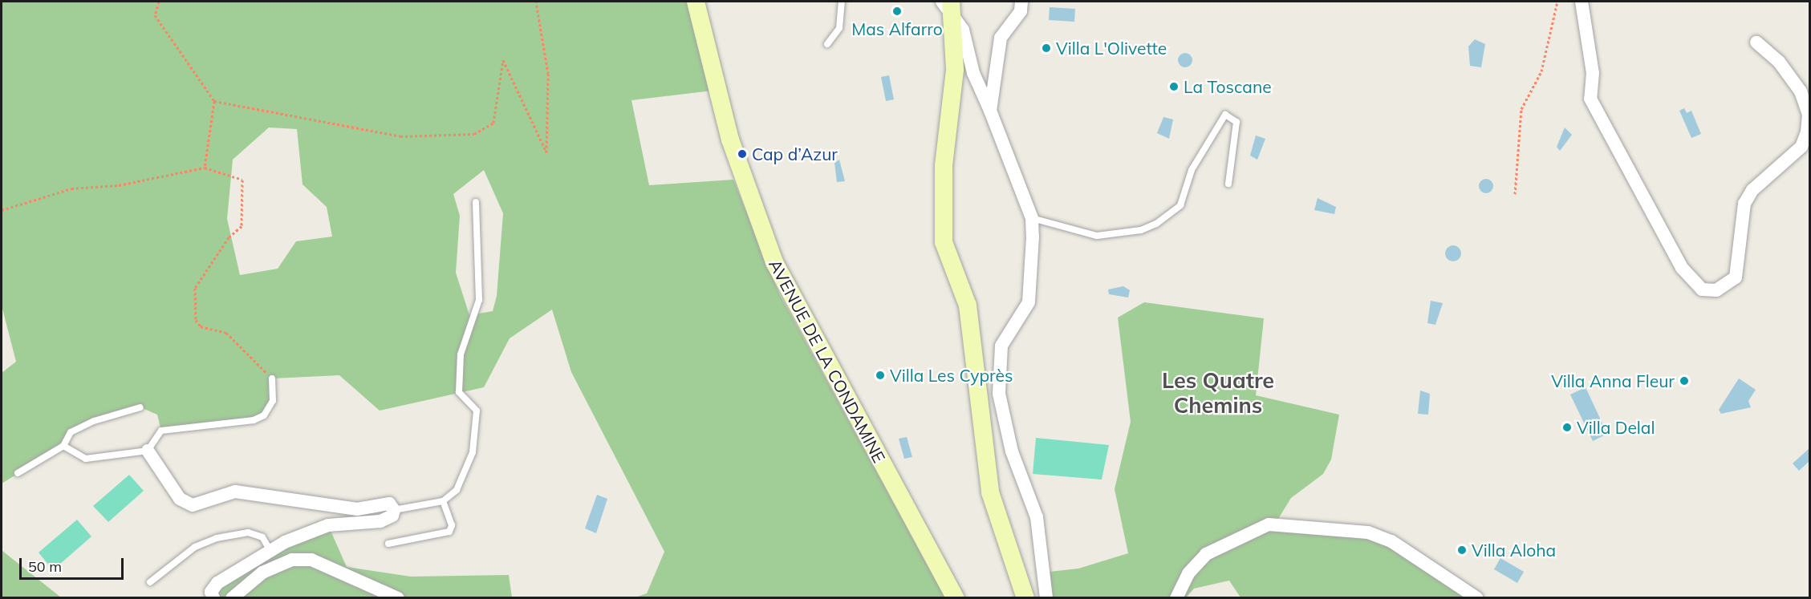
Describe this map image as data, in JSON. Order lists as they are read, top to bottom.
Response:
{
  "streets": {
    "main road": ["AVENUE DE LA CONDAMINE"]
  },
  "districts": ["Les Quatre Chemins"],
  "places": [
    "Mas Alfarro",
    "Villa L'Olivette",
    "La Toscane",
    "Cap d’Azur",
    "Villa Les Cyprès",
    "Villa Anna Fleur",
    "Villa Delal",
    "Villa Aloha"
  ],
  "scale_bar": "50 m"
}
